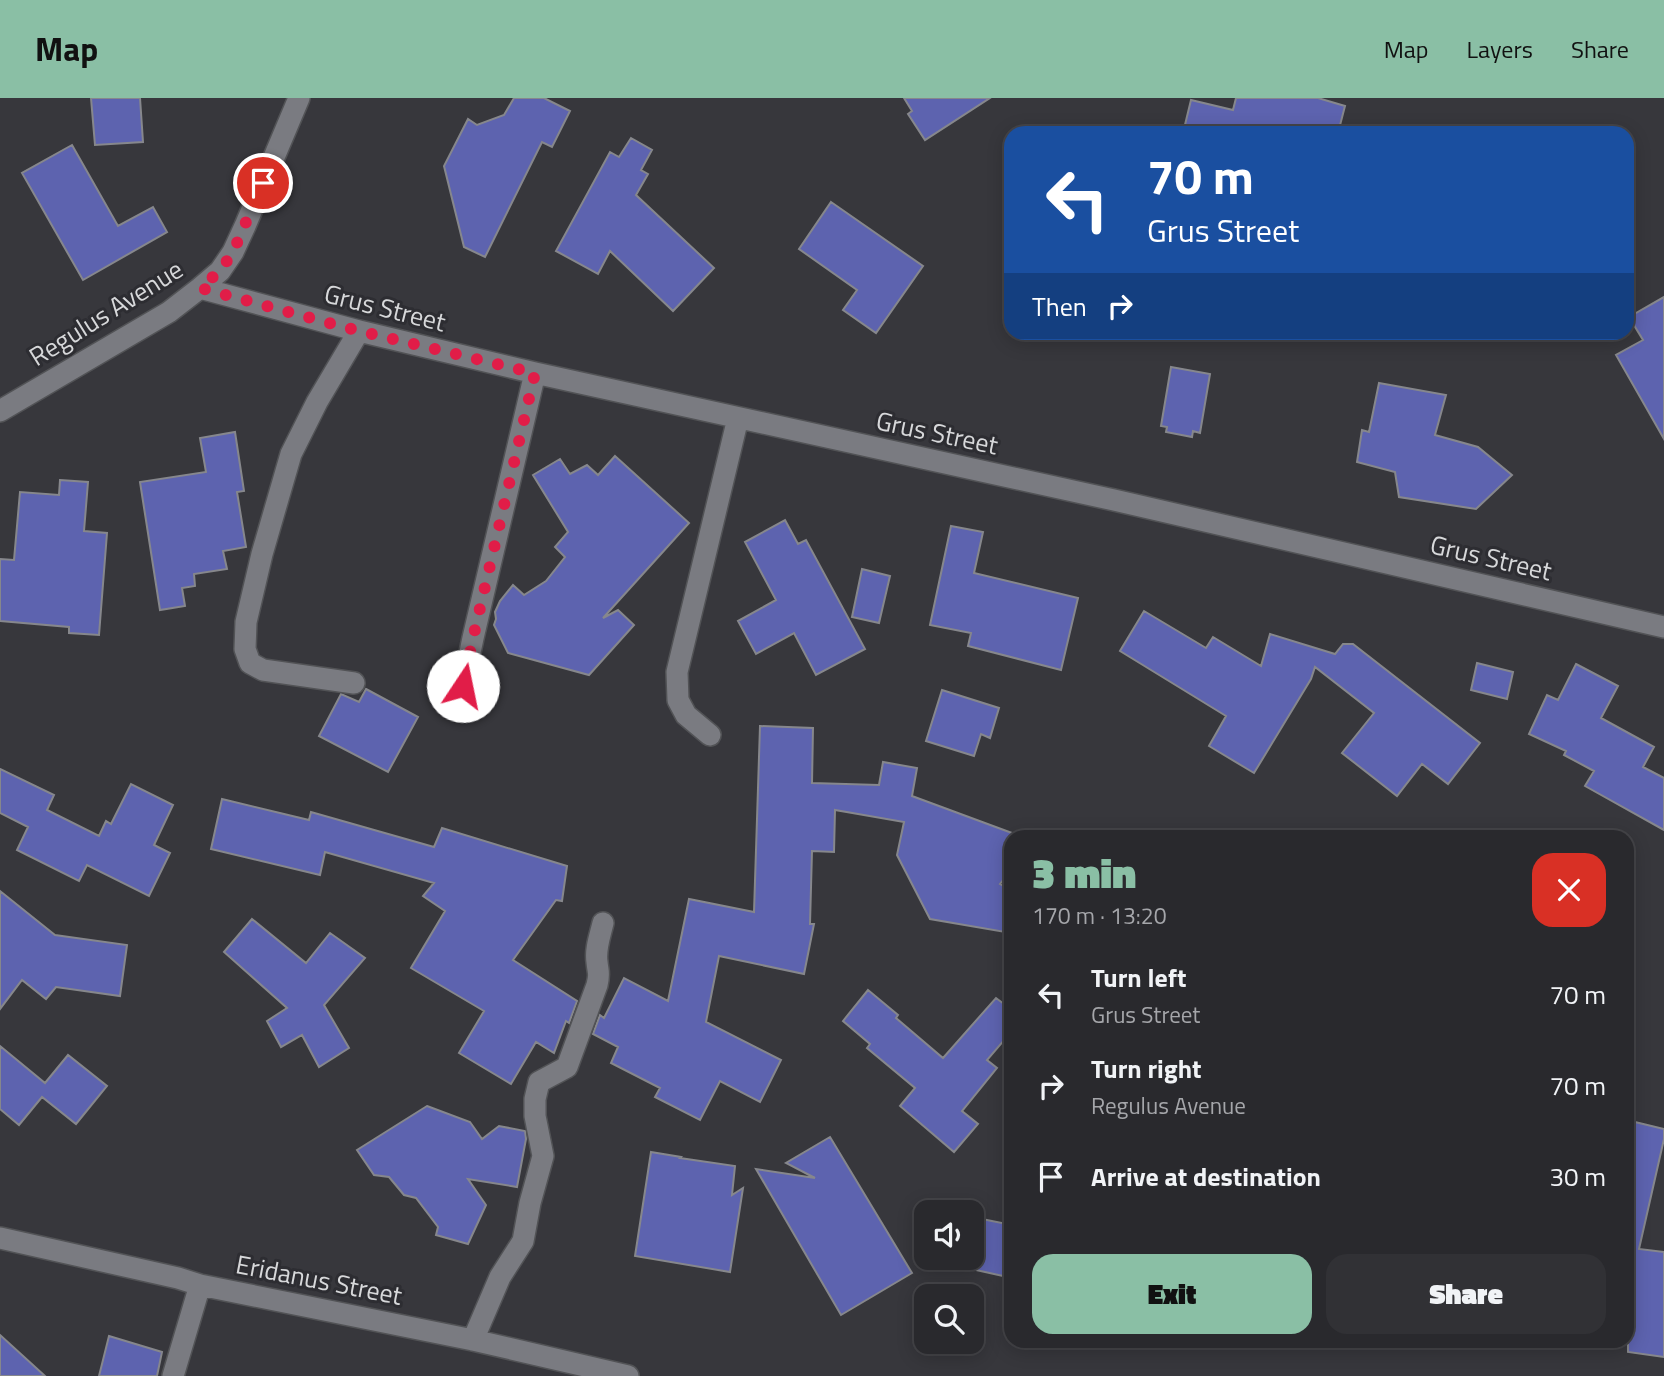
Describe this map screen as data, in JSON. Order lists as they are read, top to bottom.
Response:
{
  "streets": {
    "street": ["Grus Street", "Regulus Avenue", "Eridanus Street"]
  },
  "crossings": [
    ["Grus Street", "Regulus Avenue"]
  ],
  "page": {
    "header": "Map",
    "nav": ["Map", "Layers", "Share"],
    "turn": ["70 m", "Grus Street"],
    "then": "Then",
    "heading": ["3 min", "170 m · 13:20"],
    "list": [
      {
        "name": "Turn left",
        "note": "Grus Street",
        "value": "70 m"
      },
      {
        "name": "Turn right",
        "note": "Regulus Avenue",
        "value": "70 m"
      },
      {
        "name": "Arrive at destination",
        "value": "30 m"
      }
    ],
    "buttons": ["Exit", "Share"]
  }
}
